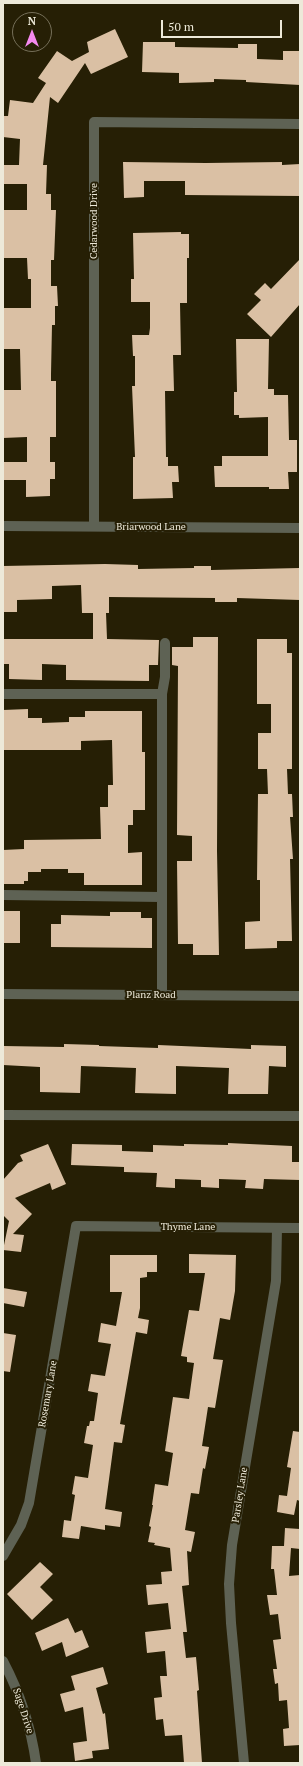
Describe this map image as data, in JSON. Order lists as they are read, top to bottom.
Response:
{
  "streets": {
    "street": [
      "Cedarwood Drive",
      "Briarwood Lane",
      "Planz Road",
      "Thyme Lane",
      "Rosemary Lane",
      "Parsley Lane",
      "Sage Drive"
    ]
  },
  "crossings": [
    ["Cedarwood Drive", "Briarwood Lane"],
    ["Thyme Lane", "Rosemary Lane"],
    ["Thyme Lane", "Parsley Lane"]
  ],
  "scale_bar": "50 m",
  "north": "top"
}
